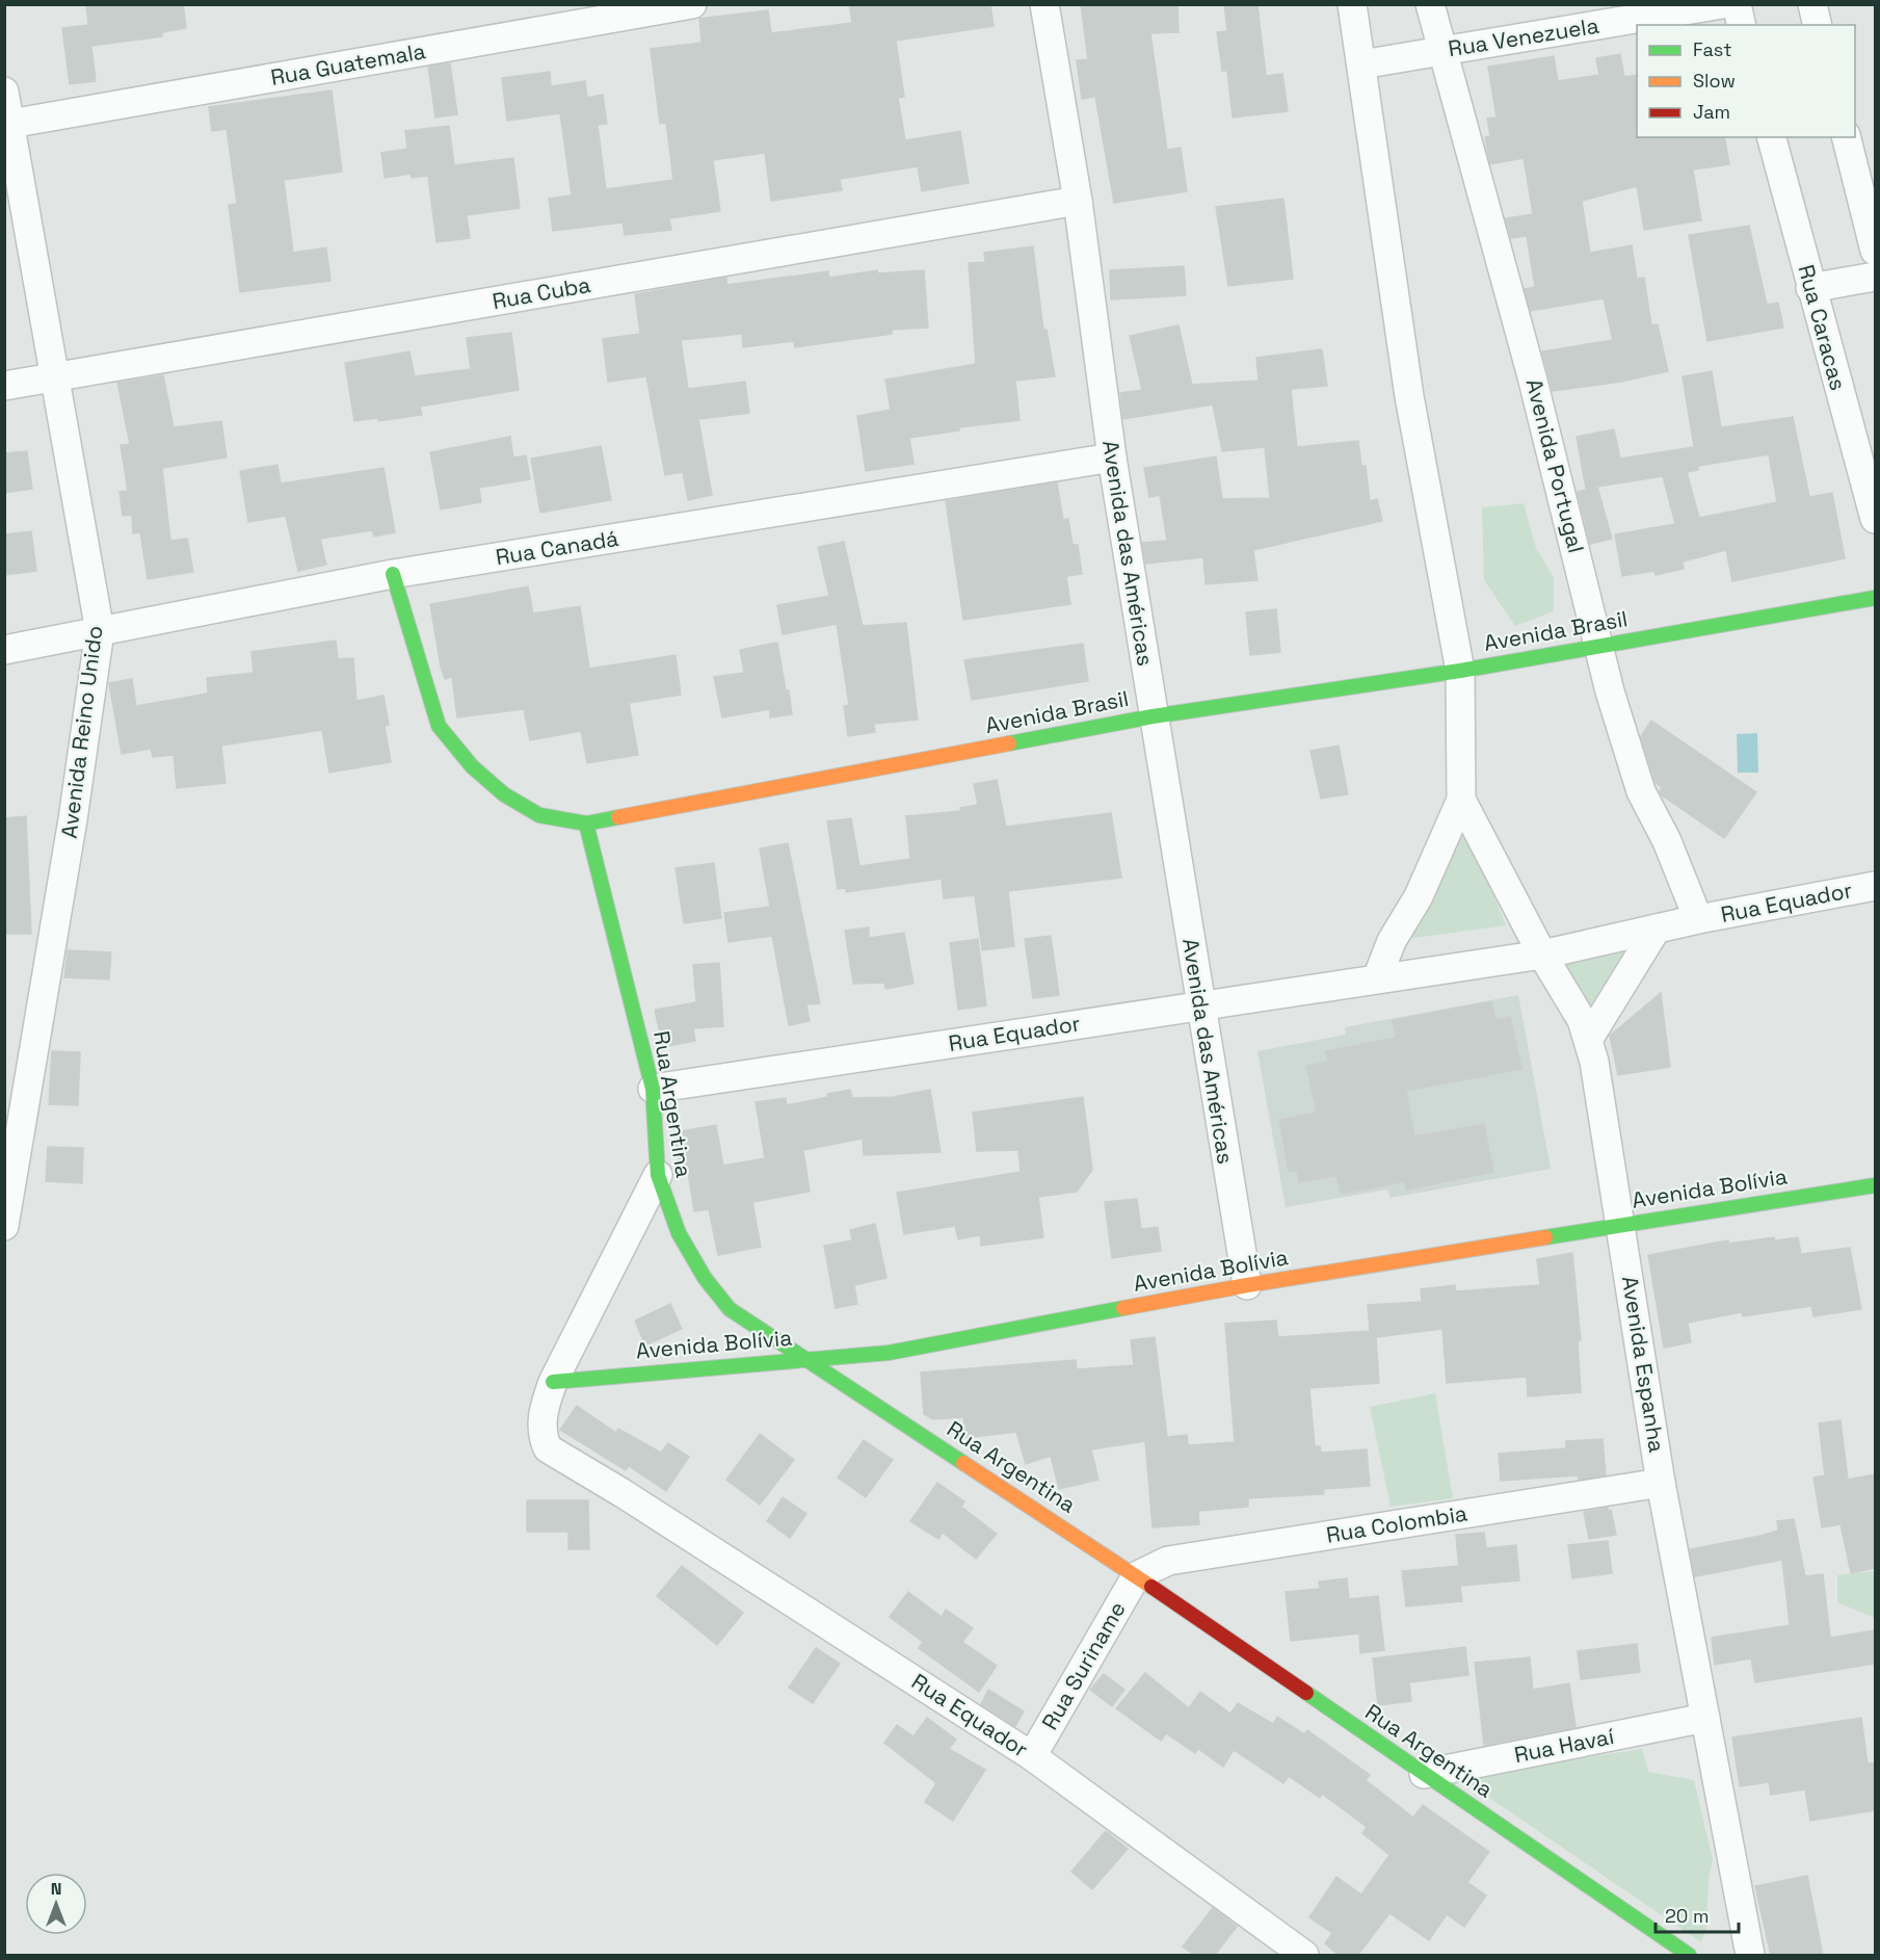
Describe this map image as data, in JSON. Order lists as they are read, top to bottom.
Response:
{
  "streets": {
    "street": [
      "Rua Venezuela",
      "Rua Guatemala",
      "Rua Cuba",
      "Rua Caracas",
      "Avenida Portugal",
      "Rua Canadá",
      "Avenida das Américas",
      "Avenida Brasil",
      "Avenida Reino Unido",
      "Rua Equador",
      "Rua Argentina",
      "Avenida Bolívia",
      "Avenida Espanha",
      "Rua Colombia",
      "Rua Suriname",
      "Rua Havaí"
    ]
  },
  "crossings": [
    ["Rua Venezuela", "Avenida Portugal"],
    ["Rua Guatemala", "Avenida Reino Unido"],
    ["Rua Cuba", "Avenida das Américas"],
    ["Rua Cuba", "Avenida Reino Unido"],
    ["Avenida Portugal", "Avenida Brasil"],
    ["Avenida Portugal", "Rua Equador"],
    ["Rua Canadá", "Avenida das Américas"],
    ["Rua Canadá", "Avenida Brasil"],
    ["Rua Canadá", "Avenida Reino Unido"],
    ["Avenida das Américas", "Avenida Brasil"],
    ["Avenida das Américas", "Rua Equador"],
    ["Avenida das Américas", "Avenida Bolívia"],
    ["Avenida Brasil", "Rua Argentina"],
    ["Rua Equador", "Rua Argentina"],
    ["Rua Equador", "Avenida Bolívia"],
    ["Rua Equador", "Avenida Espanha"],
    ["Rua Equador", "Rua Suriname"],
    ["Rua Argentina", "Avenida Bolívia"],
    ["Rua Argentina", "Rua Colombia"],
    ["Rua Argentina", "Rua Suriname"],
    ["Rua Argentina", "Rua Havaí"],
    ["Avenida Bolívia", "Avenida Espanha"],
    ["Avenida Espanha", "Rua Colombia"],
    ["Avenida Espanha", "Rua Havaí"],
    ["Rua Colombia", "Rua Suriname"]
  ],
  "legend": ["Fast", "Slow", "Jam"],
  "scale_bar": "20 m",
  "north": "top"
}
